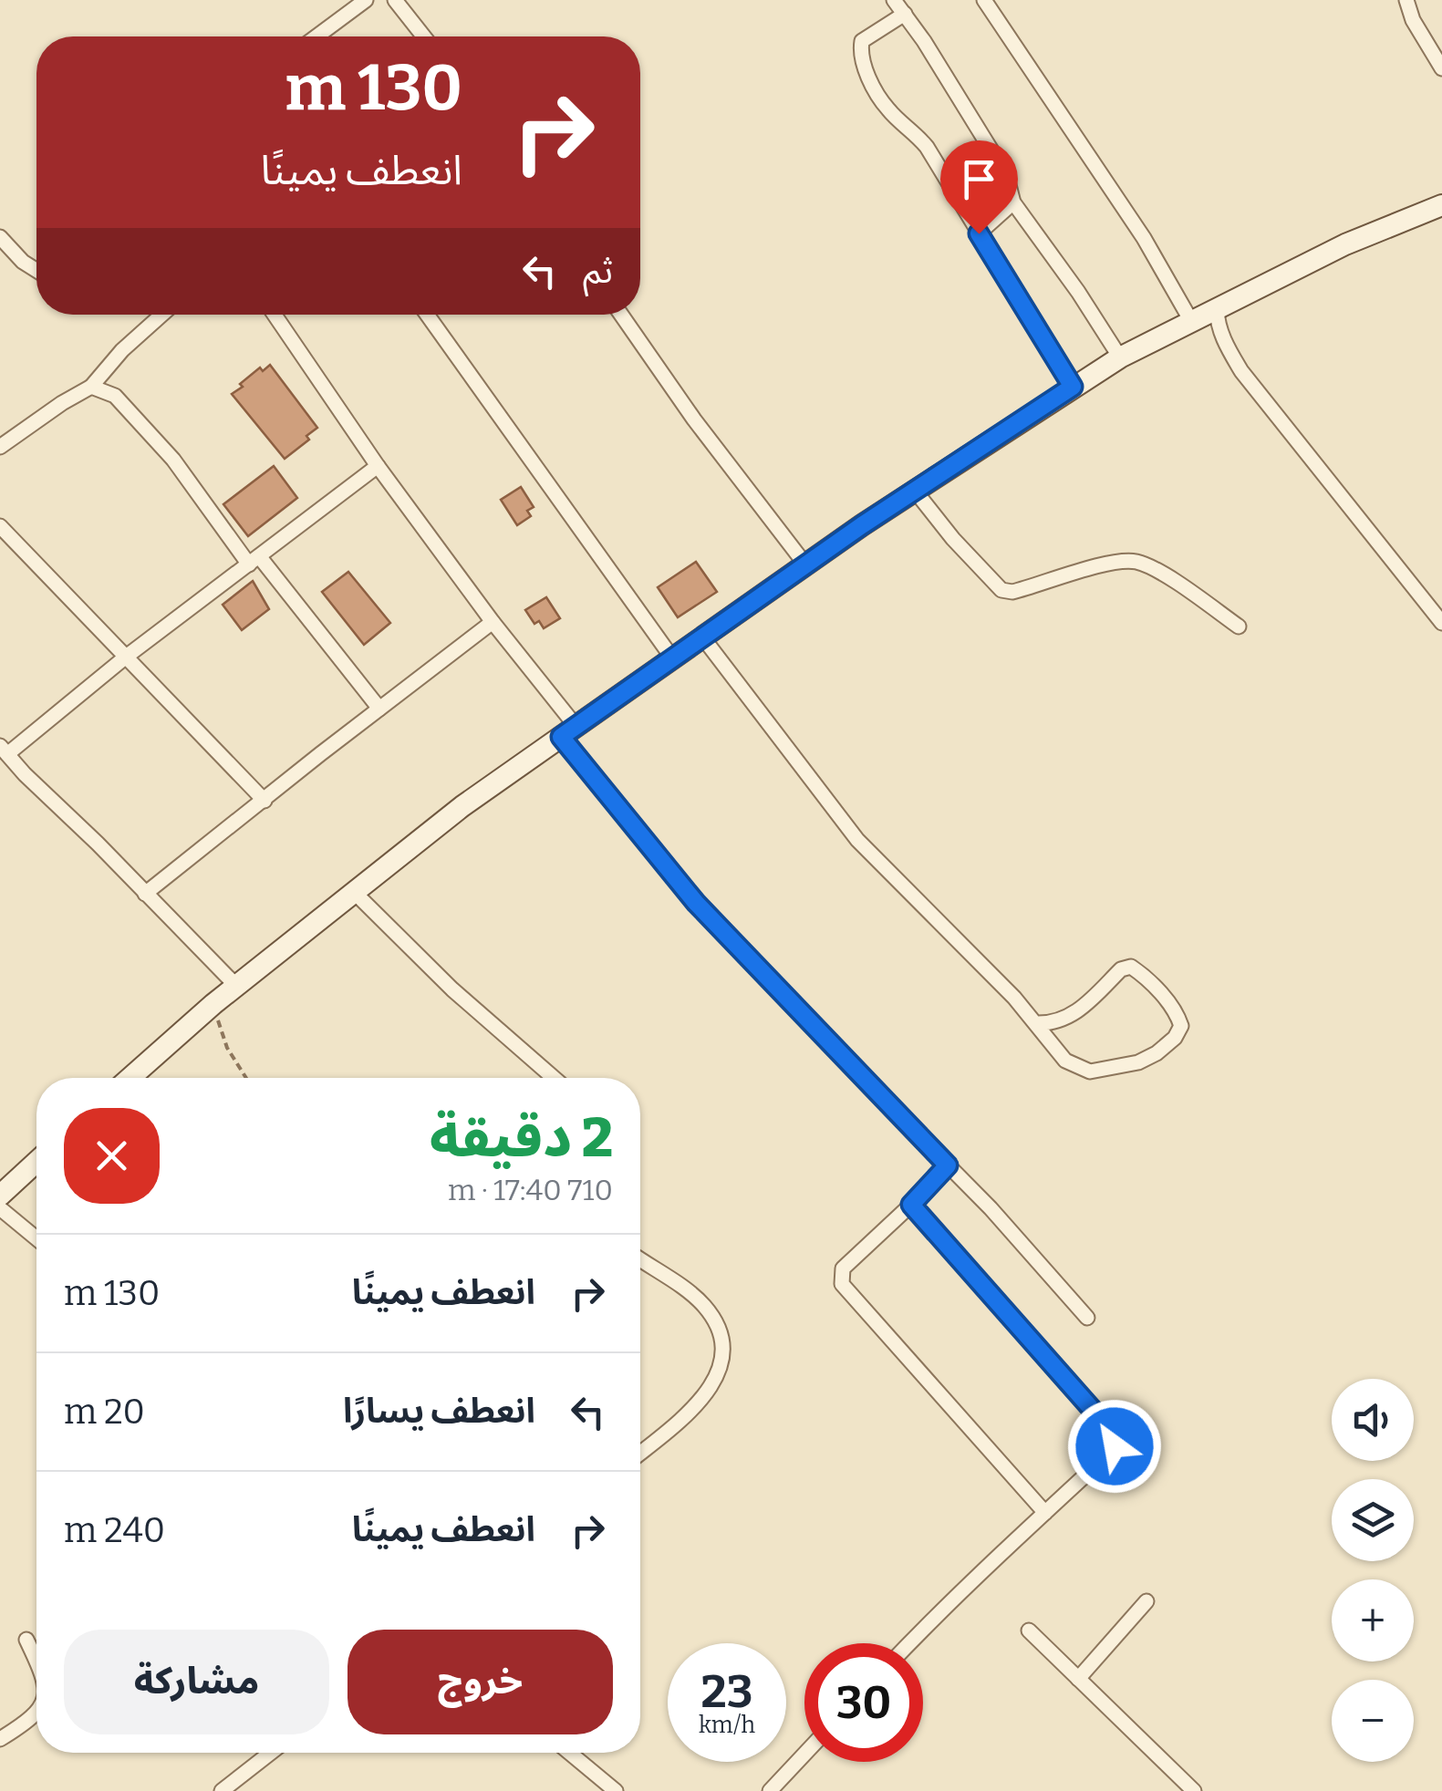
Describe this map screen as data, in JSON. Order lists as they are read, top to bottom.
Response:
{
  "page": {
    "turn": ["130 m", "انعطف يمينًا"],
    "then": "ثم",
    "heading": ["2 دقيقة", "710 m · 17:40"],
    "list": [
      {
        "name": "انعطف يمينًا",
        "value": "130 m"
      },
      {
        "name": "انعطف يسارًا",
        "value": "20 m"
      },
      {
        "name": "انعطف يمينًا",
        "value": "240 m"
      }
    ],
    "map_buttons": ["+", "−"],
    "buttons": ["خروج", "مشاركة"],
    "speed": "23 km/h",
    "limit": "30"
  }
}
